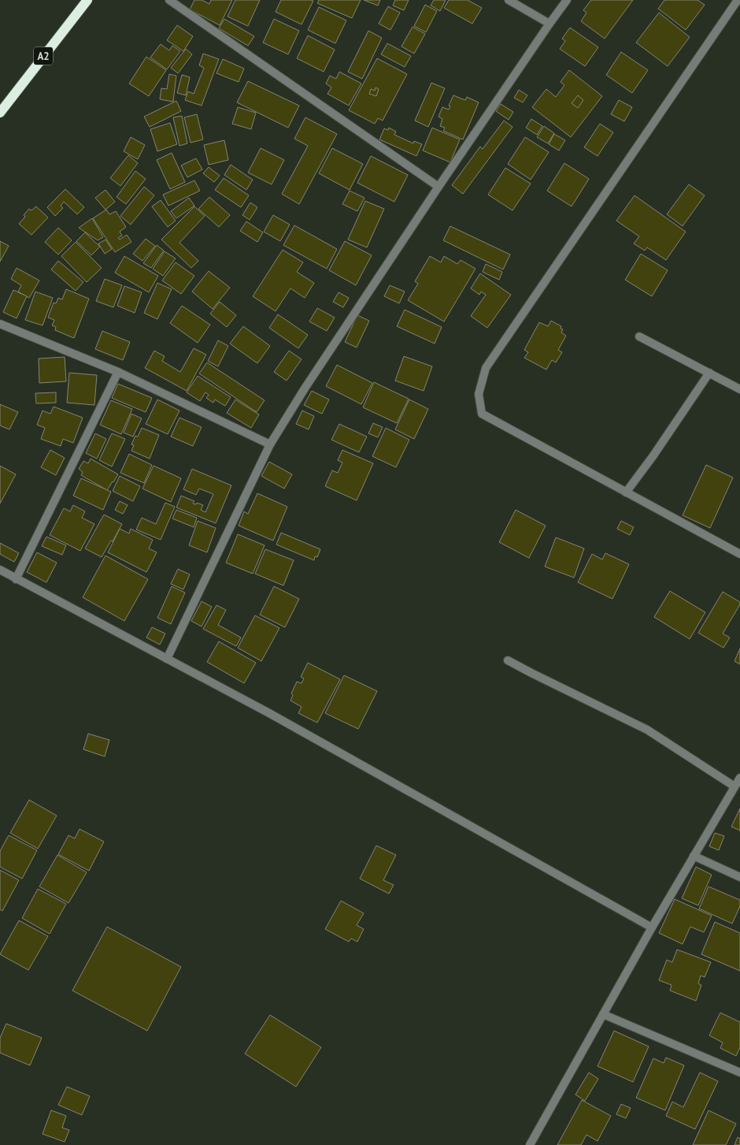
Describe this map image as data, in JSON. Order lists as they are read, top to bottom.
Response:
{
  "streets": {
    "highway": ["A2"]
  }
}
